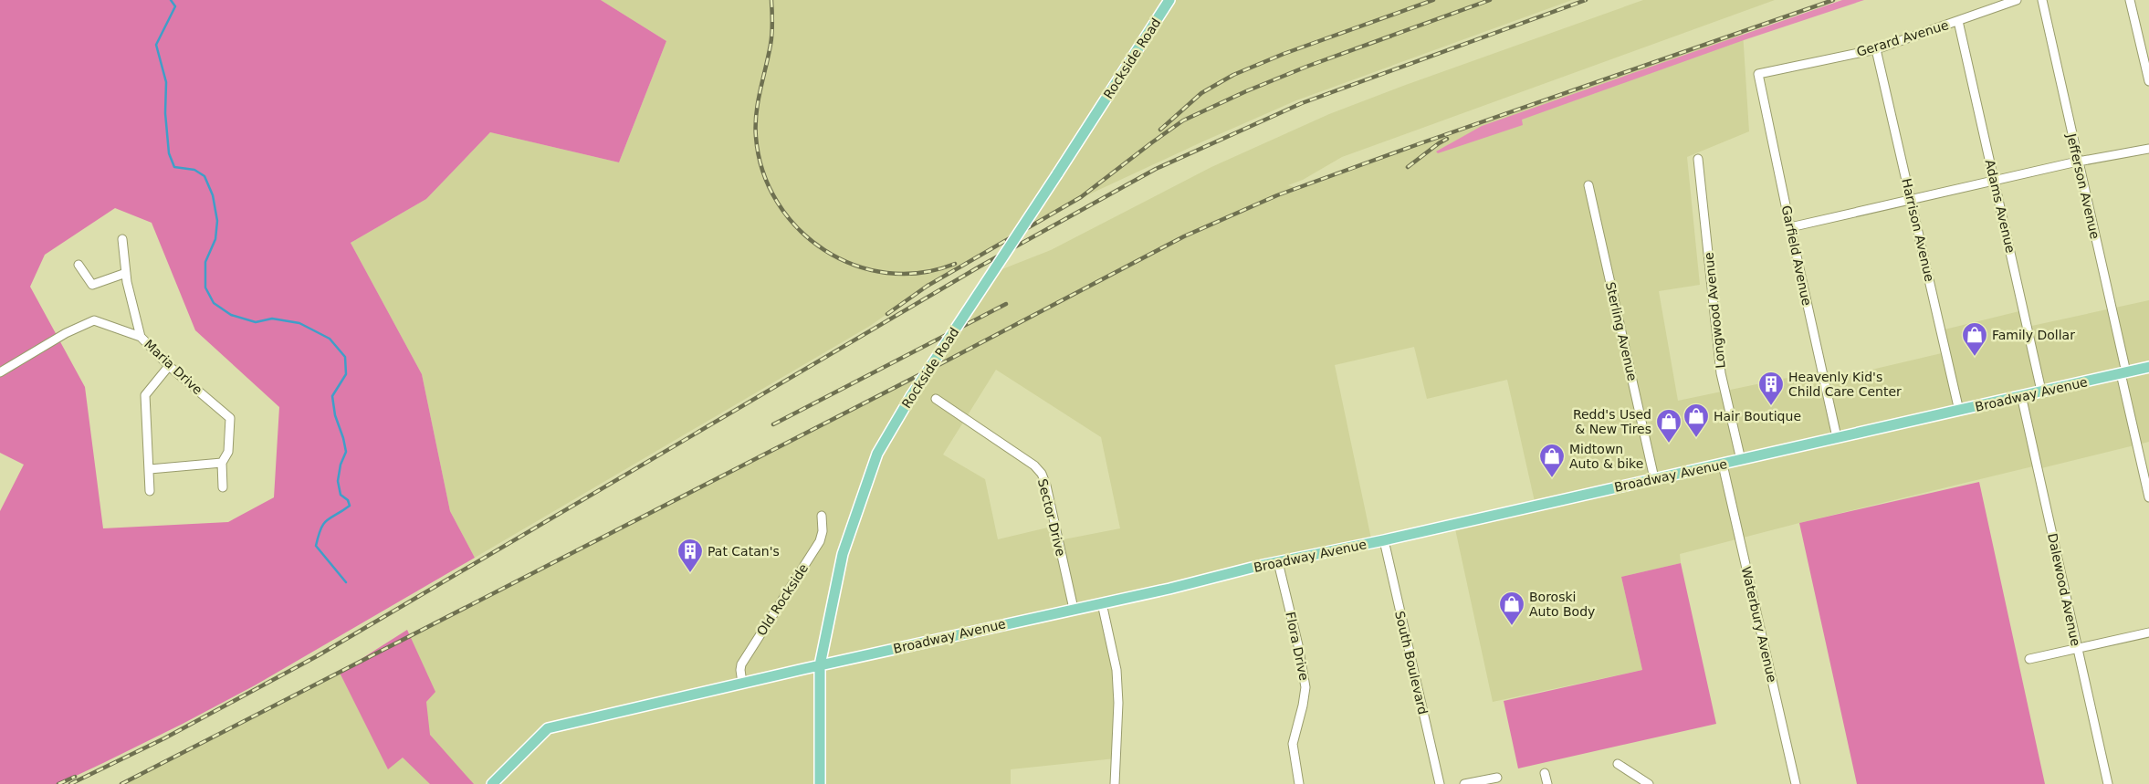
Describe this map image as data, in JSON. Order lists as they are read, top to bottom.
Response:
{
  "streets": {
    "main road": ["Rockside Road", "Broadway Avenue"],
    "street": [
      "Gerard Avenue",
      "Jefferson Avenue",
      "Adams Avenue",
      "Harrison Avenue",
      "Garfield Avenue",
      "Longwood Avenue",
      "Sterling Avenue",
      "Maria Drive",
      "Sector Drive",
      "Dalewood Avenue",
      "Old Rockside",
      "Waterbury Avenue",
      "Flora Drive",
      "South Boulevard"
    ]
  },
  "crossings": [
    ["Gerard Avenue", "Adams Avenue"],
    ["Gerard Avenue", "Harrison Avenue"],
    ["Gerard Avenue", "Garfield Avenue"],
    ["Rockside Road", "Broadway Avenue"],
    ["Jefferson Avenue", "Broadway Avenue"],
    ["Adams Avenue", "Broadway Avenue"],
    ["Harrison Avenue", "Broadway Avenue"],
    ["Garfield Avenue", "Broadway Avenue"],
    ["Longwood Avenue", "Broadway Avenue"],
    ["Sterling Avenue", "Broadway Avenue"],
    ["Broadway Avenue", "Sector Drive"],
    ["Broadway Avenue", "Dalewood Avenue"],
    ["Broadway Avenue", "Old Rockside"],
    ["Broadway Avenue", "Waterbury Avenue"],
    ["Broadway Avenue", "Flora Drive"],
    ["Broadway Avenue", "South Boulevard"]
  ],
  "places": {
    "shop": [
      "Family Dollar",
      "Hair Boutique",
      "Redd's Used & New Tires",
      "Midtown Auto & bike",
      "Boroski Auto Body"
    ],
    "building": ["Heavenly Kid's Child Care Center", "Pat Catan's"]
  }
}
